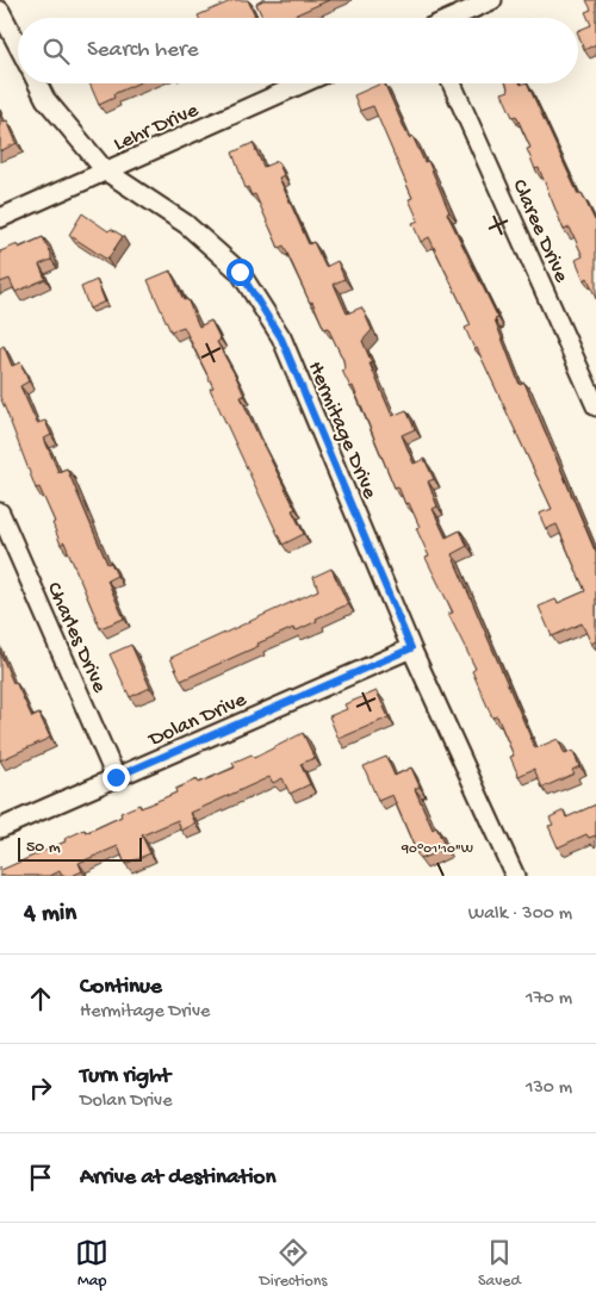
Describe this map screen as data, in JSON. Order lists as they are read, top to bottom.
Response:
{
  "streets": {
    "street": [
      "Lehr Drive",
      "Claree Drive",
      "Hermitage Drive",
      "Charles Drive",
      "Dolan Drive"
    ]
  },
  "crossings": [
    ["Lehr Drive", "Hermitage Drive"],
    ["Hermitage Drive", "Dolan Drive"],
    ["Charles Drive", "Dolan Drive"]
  ],
  "scale_bar": "50 m",
  "page": {
    "search": "Search here",
    "scale": "50 m",
    "heading": ["4 min", "Walk · 300 m"],
    "list": [
      ["Continue", "Hermitage Drive", "170 m"],
      ["Turn right", "Dolan Drive", "130 m"],
      "Arrive at destination"
    ],
    "nav": ["Map", "Directions", "Saved"]
  },
  "coordinates": ["90°01'10\"W"]
}
